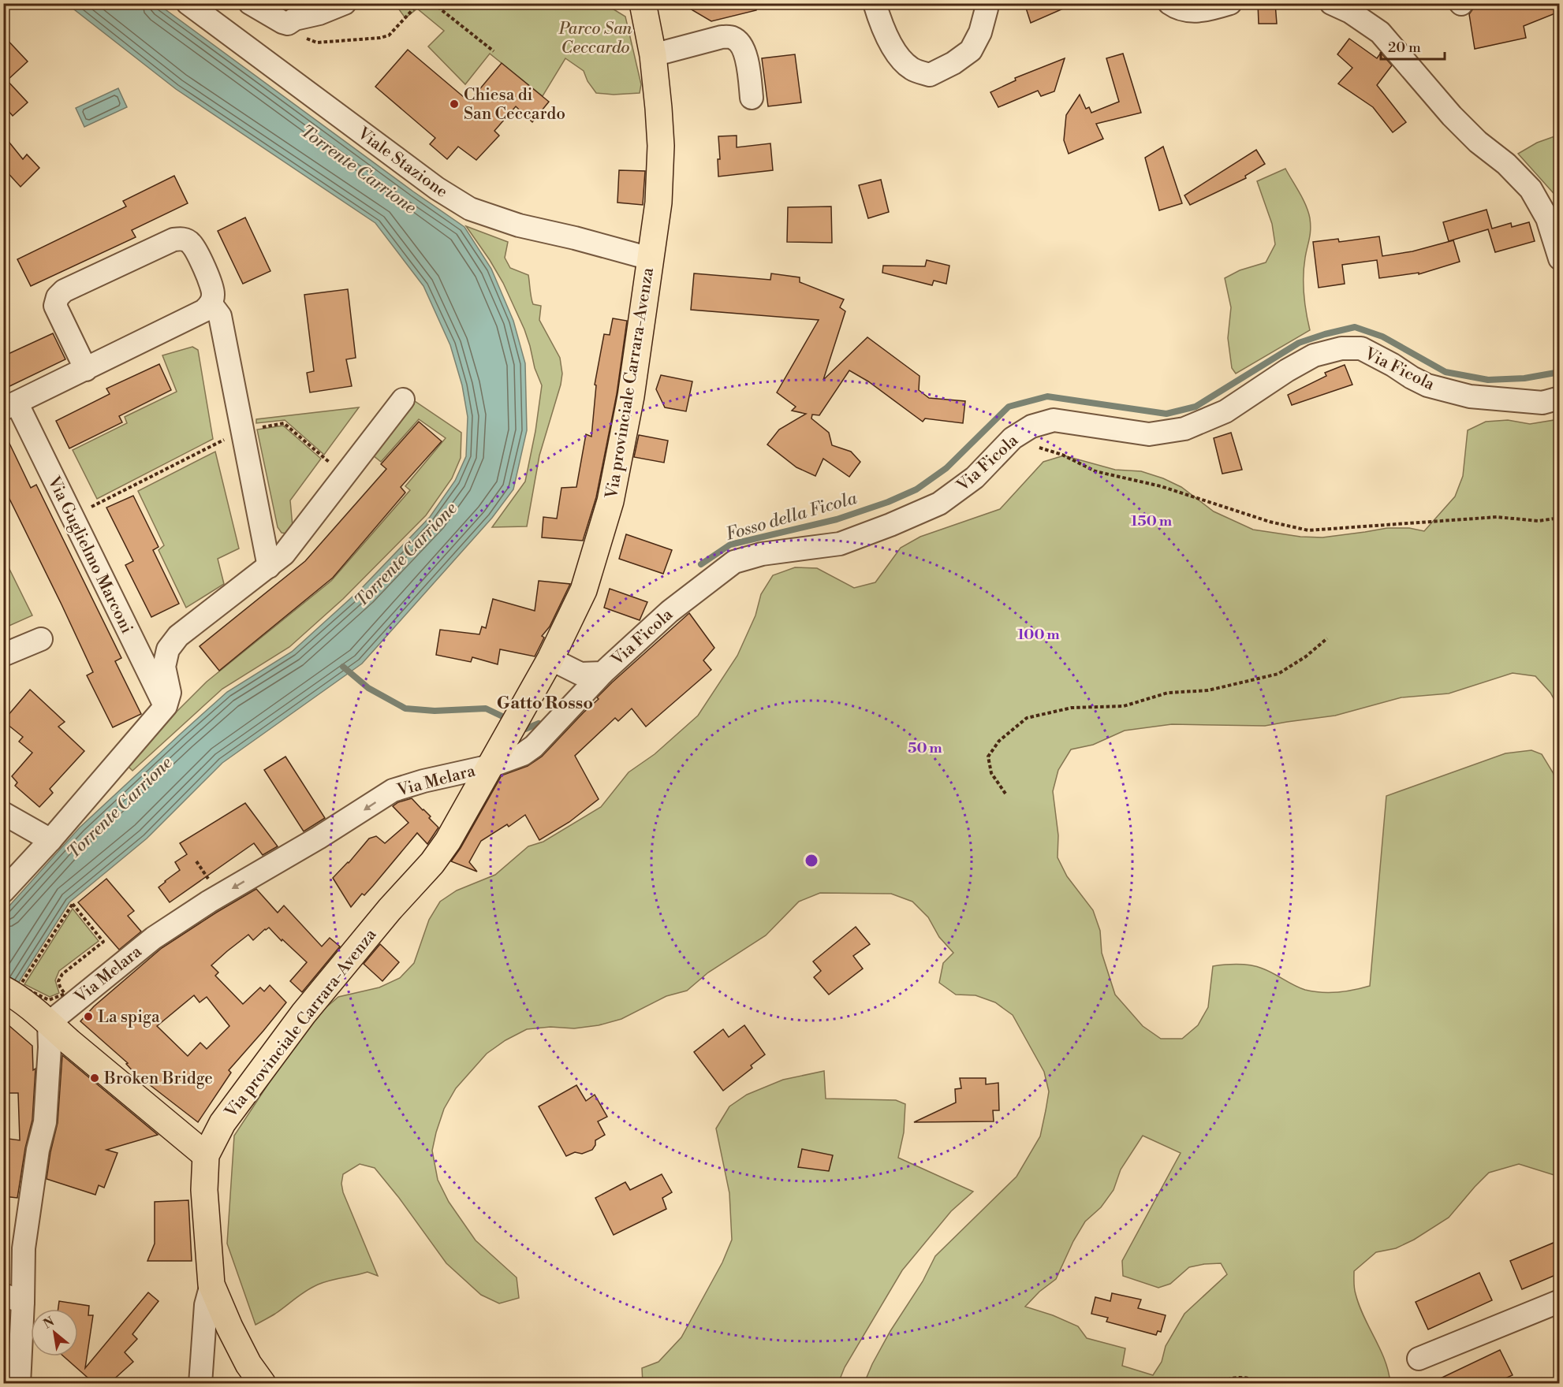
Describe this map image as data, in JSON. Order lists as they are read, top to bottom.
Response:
{
  "streets": {
    "main road": ["Via provinciale Carrara-Avenza"],
    "street": [
      "Viale Stazione",
      "Via Ficola",
      "Via Guglielmo Marconi",
      "Via Melara"
    ]
  },
  "crossings": [
    ["Viale Stazione", "Via provinciale Carrara-Avenza"],
    ["Via Ficola", "Via provinciale Carrara-Avenza"],
    ["Via provinciale Carrara-Avenza", "Via Melara"]
  ],
  "districts": ["Gatto Rosso"],
  "water": ["Torrente Carrione", "Fosso della Ficola"],
  "parks": ["Parco San Ceccardo"],
  "places": ["Chiesa di San Ceccardo", "La spiga", "Broken Bridge"],
  "scale_bar": "20 m",
  "north": "top left",
  "rings": ["150 m", "100 m", "50 m"]
}
